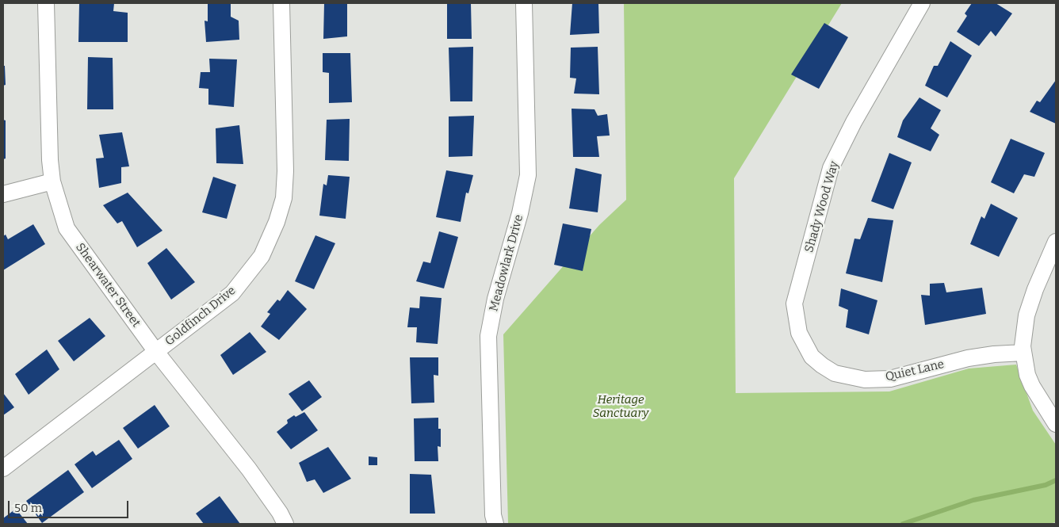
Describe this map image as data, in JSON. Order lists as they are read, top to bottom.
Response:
{
  "streets": {
    "street": [
      "Shady Wood Way",
      "Meadowlark Drive",
      "Shearwater Street",
      "Goldfinch Drive",
      "Quiet Lane"
    ]
  },
  "crossings": [
    ["Shady Wood Way", "Quiet Lane"],
    ["Shearwater Street", "Goldfinch Drive"]
  ],
  "parks": ["Heritage Sanctuary"],
  "scale_bar": "50 m"
}
